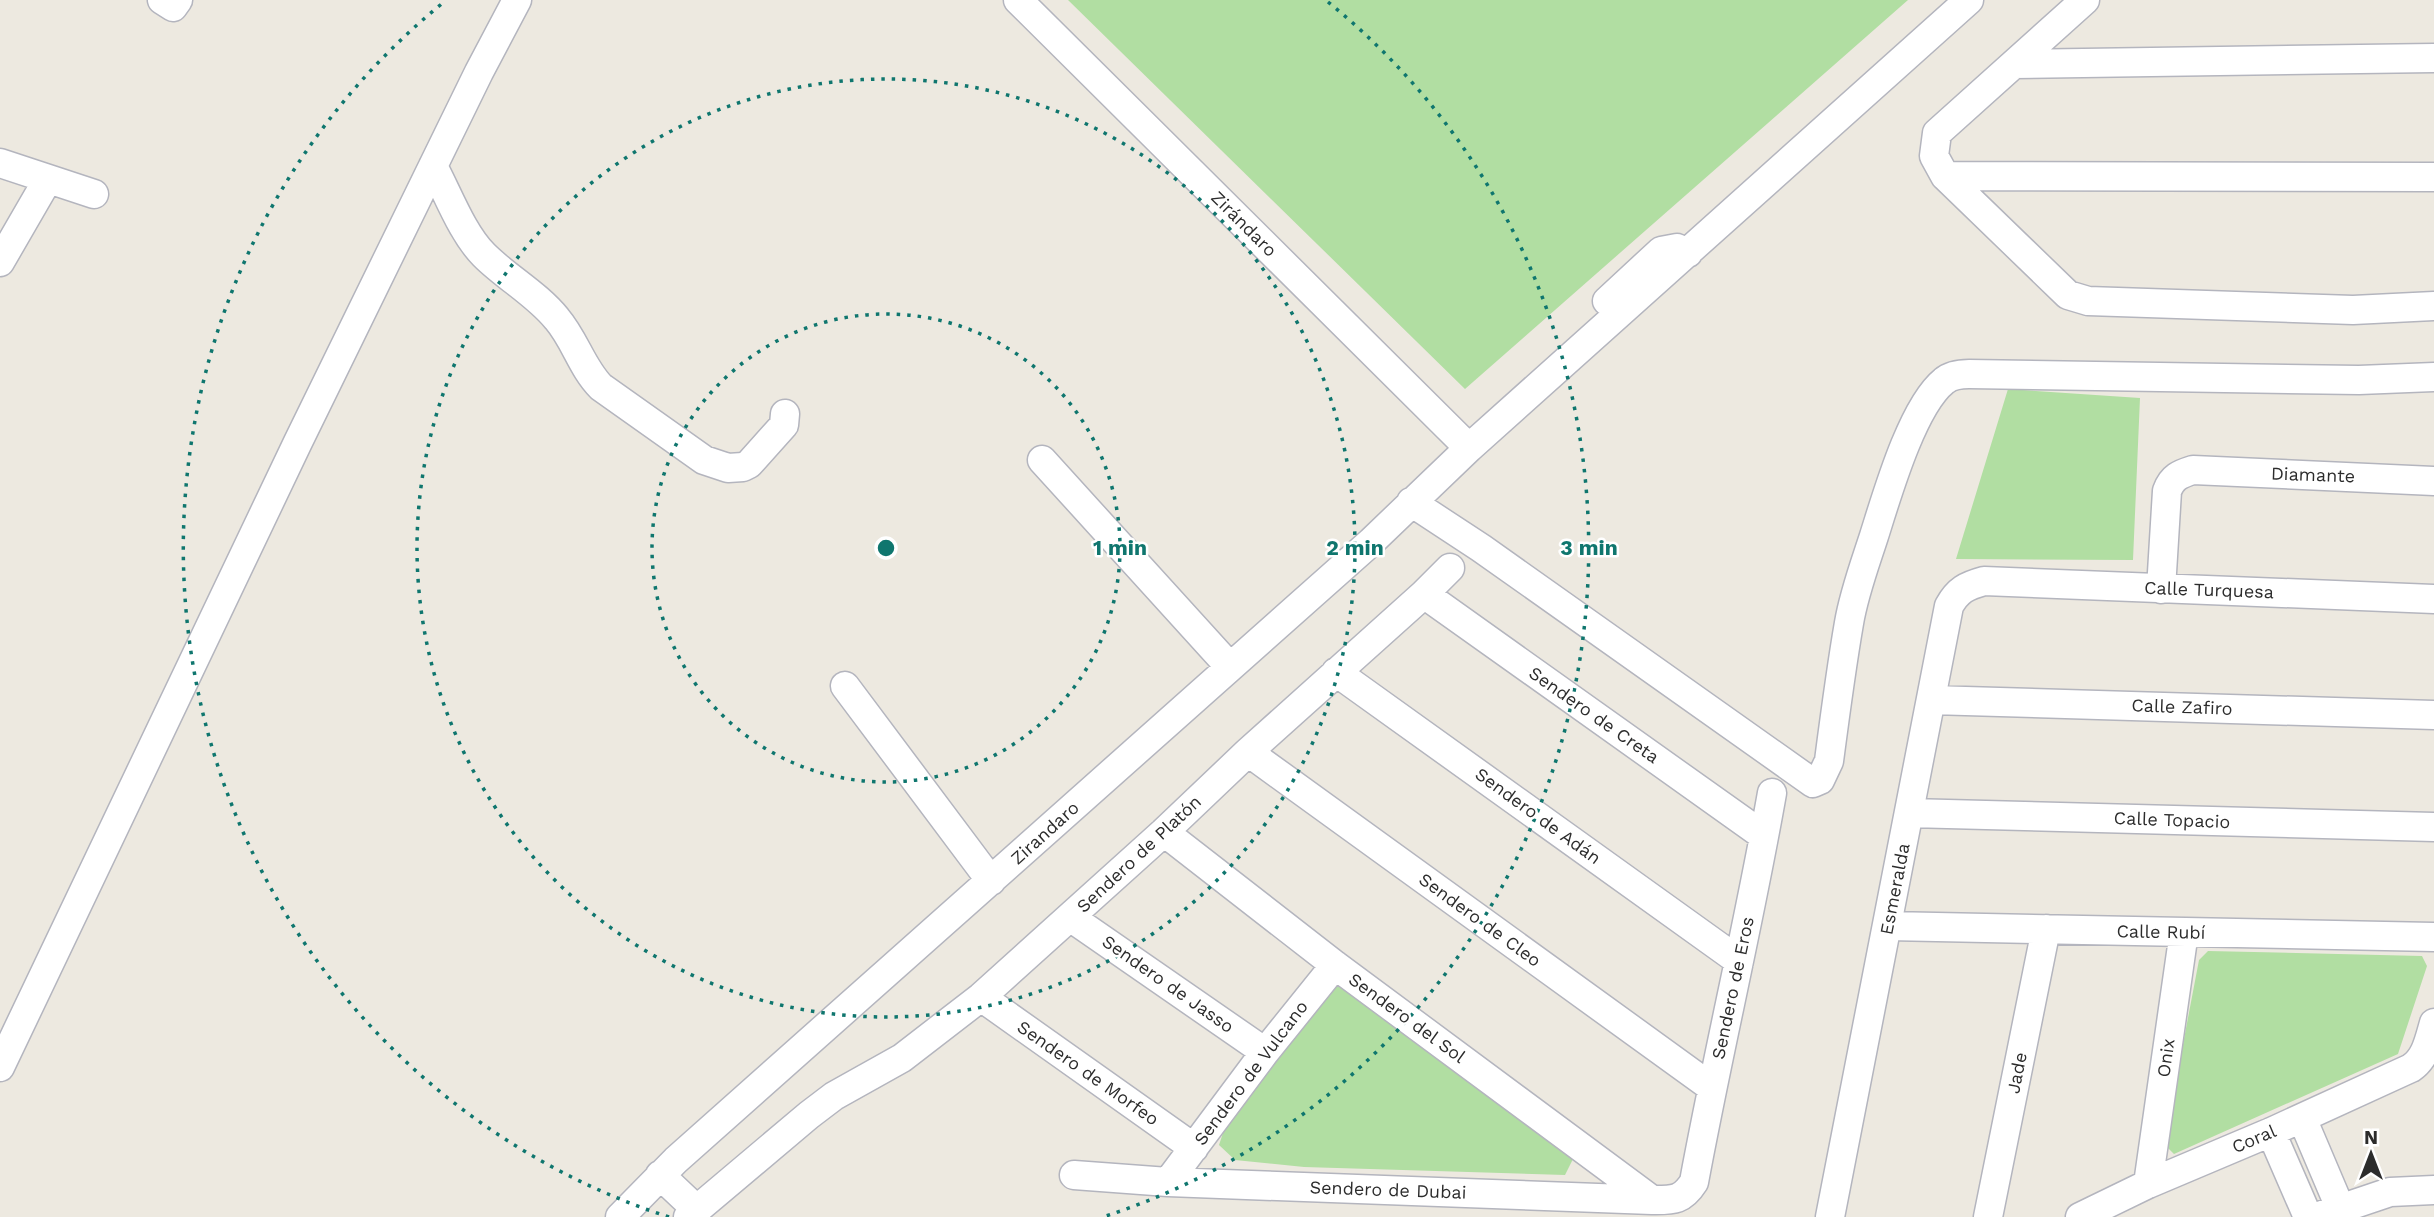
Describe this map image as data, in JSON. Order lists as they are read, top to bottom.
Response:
{
  "streets": {
    "street": [
      "Zirándaro",
      "Diamante",
      "Calle Turquesa",
      "Calle Zafiro",
      "Sendero de Creta",
      "Sendero de Adán",
      "Calle Topacio",
      "Zirandaro",
      "Sendero de Platón",
      "Esmeralda",
      "Sendero de Cleo",
      "Calle Rubí",
      "Sendero de Jasso",
      "Sendero de Eros",
      "Sendero del Sol",
      "Onix",
      "Sendero de Morfeo",
      "Sendero de Vulcano",
      "Jade",
      "Coral",
      "Sendero de Dubai"
    ]
  },
  "crossings": [
    ["Zirándaro", "Zirandaro"],
    ["Diamante", "Calle Turquesa"],
    ["Calle Turquesa", "Esmeralda"],
    ["Calle Zafiro", "Esmeralda"],
    ["Sendero de Creta", "Sendero de Platón"],
    ["Sendero de Creta", "Sendero de Eros"],
    ["Sendero de Adán", "Sendero de Platón"],
    ["Sendero de Adán", "Sendero de Eros"],
    ["Calle Topacio", "Esmeralda"],
    ["Sendero de Platón", "Sendero de Cleo"],
    ["Sendero de Platón", "Sendero de Jasso"],
    ["Sendero de Platón", "Sendero del Sol"],
    ["Sendero de Platón", "Sendero de Morfeo"],
    ["Esmeralda", "Calle Rubí"],
    ["Sendero de Cleo", "Sendero de Eros"],
    ["Calle Rubí", "Onix"],
    ["Calle Rubí", "Jade"],
    ["Sendero de Jasso", "Sendero de Vulcano"],
    ["Sendero de Eros", "Sendero de Dubai"],
    ["Sendero del Sol", "Sendero de Vulcano"],
    ["Sendero del Sol", "Sendero de Dubai"],
    ["Onix", "Coral"],
    ["Sendero de Morfeo", "Sendero de Vulcano"],
    ["Sendero de Vulcano", "Sendero de Dubai"]
  ],
  "north": "top",
  "rings": ["1 min", "2 min", "3 min"]
}
